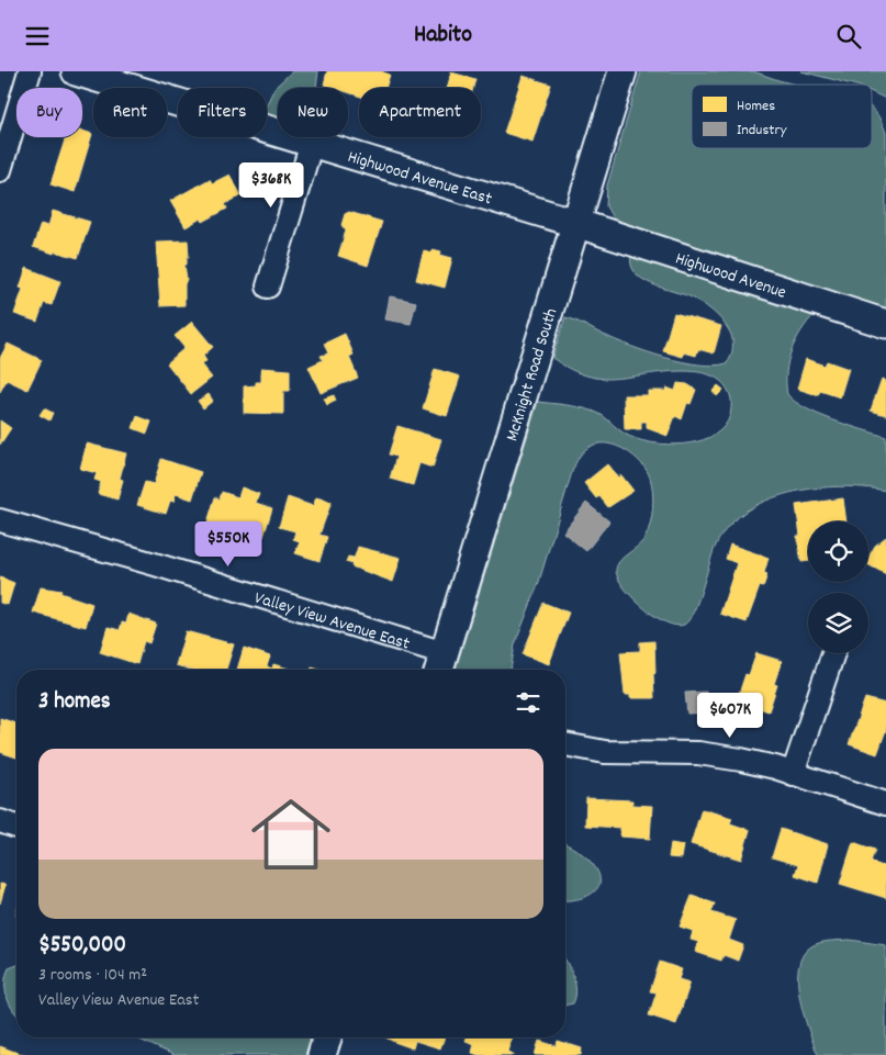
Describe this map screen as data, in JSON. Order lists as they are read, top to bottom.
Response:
{
  "streets": {
    "street": [
      "Highwood Avenue East",
      "Highwood Avenue",
      "McKnight Road South",
      "Valley View Avenue East"
    ]
  },
  "crossings": [
    ["Highwood Avenue East", "Highwood Avenue"],
    ["Highwood Avenue East", "McKnight Road South"],
    ["Highwood Avenue", "McKnight Road South"],
    ["McKnight Road South", "Valley View Avenue East"]
  ],
  "legend": ["Homes", "Industry"],
  "page": {
    "header": "Habito",
    "chip": [
      "Buy",
      "Rent",
      "Filters",
      "New",
      "Apartment"
    ],
    "price": ["$368K", "$550K", "$607K"],
    "heading": "3 homes",
    "list": [
      {
        "name": "$550,000",
        "note": "3 rooms · 104 m² · Valley View Avenue East"
      }
    ]
  }
}
